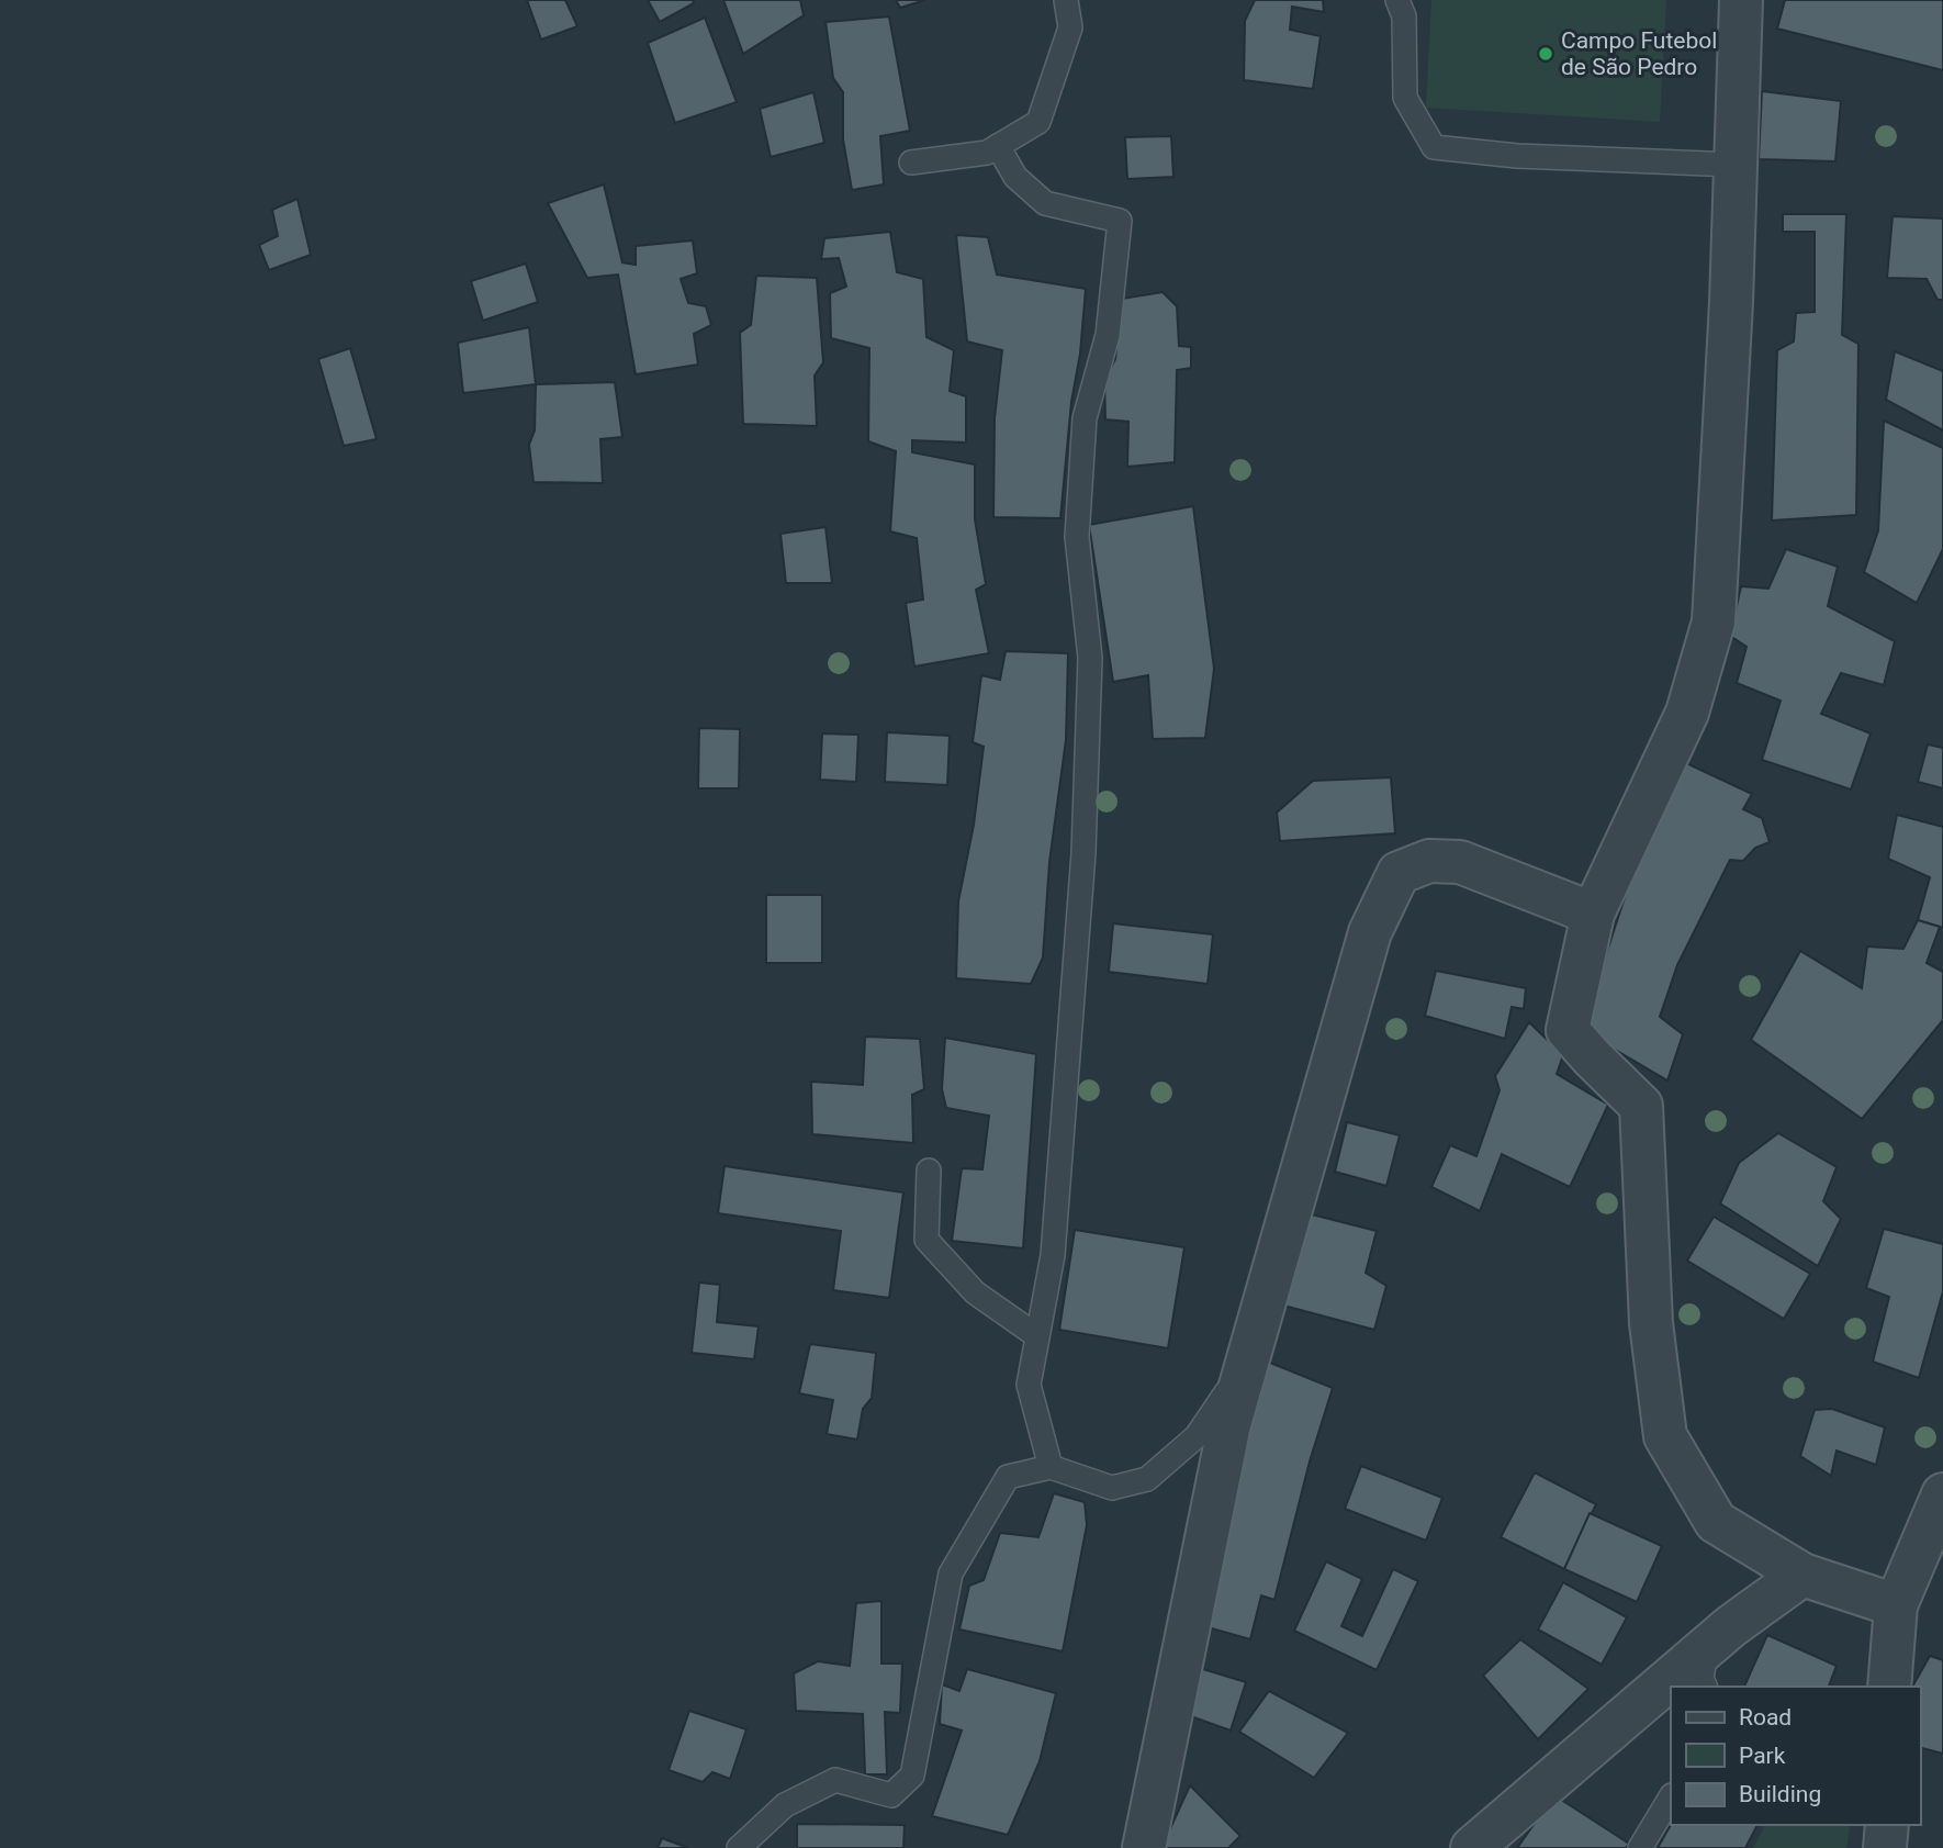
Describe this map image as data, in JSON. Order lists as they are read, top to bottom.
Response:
{
  "places": ["Campo Futebol de São Pedro"],
  "legend": ["Road", "Park", "Building"]
}
